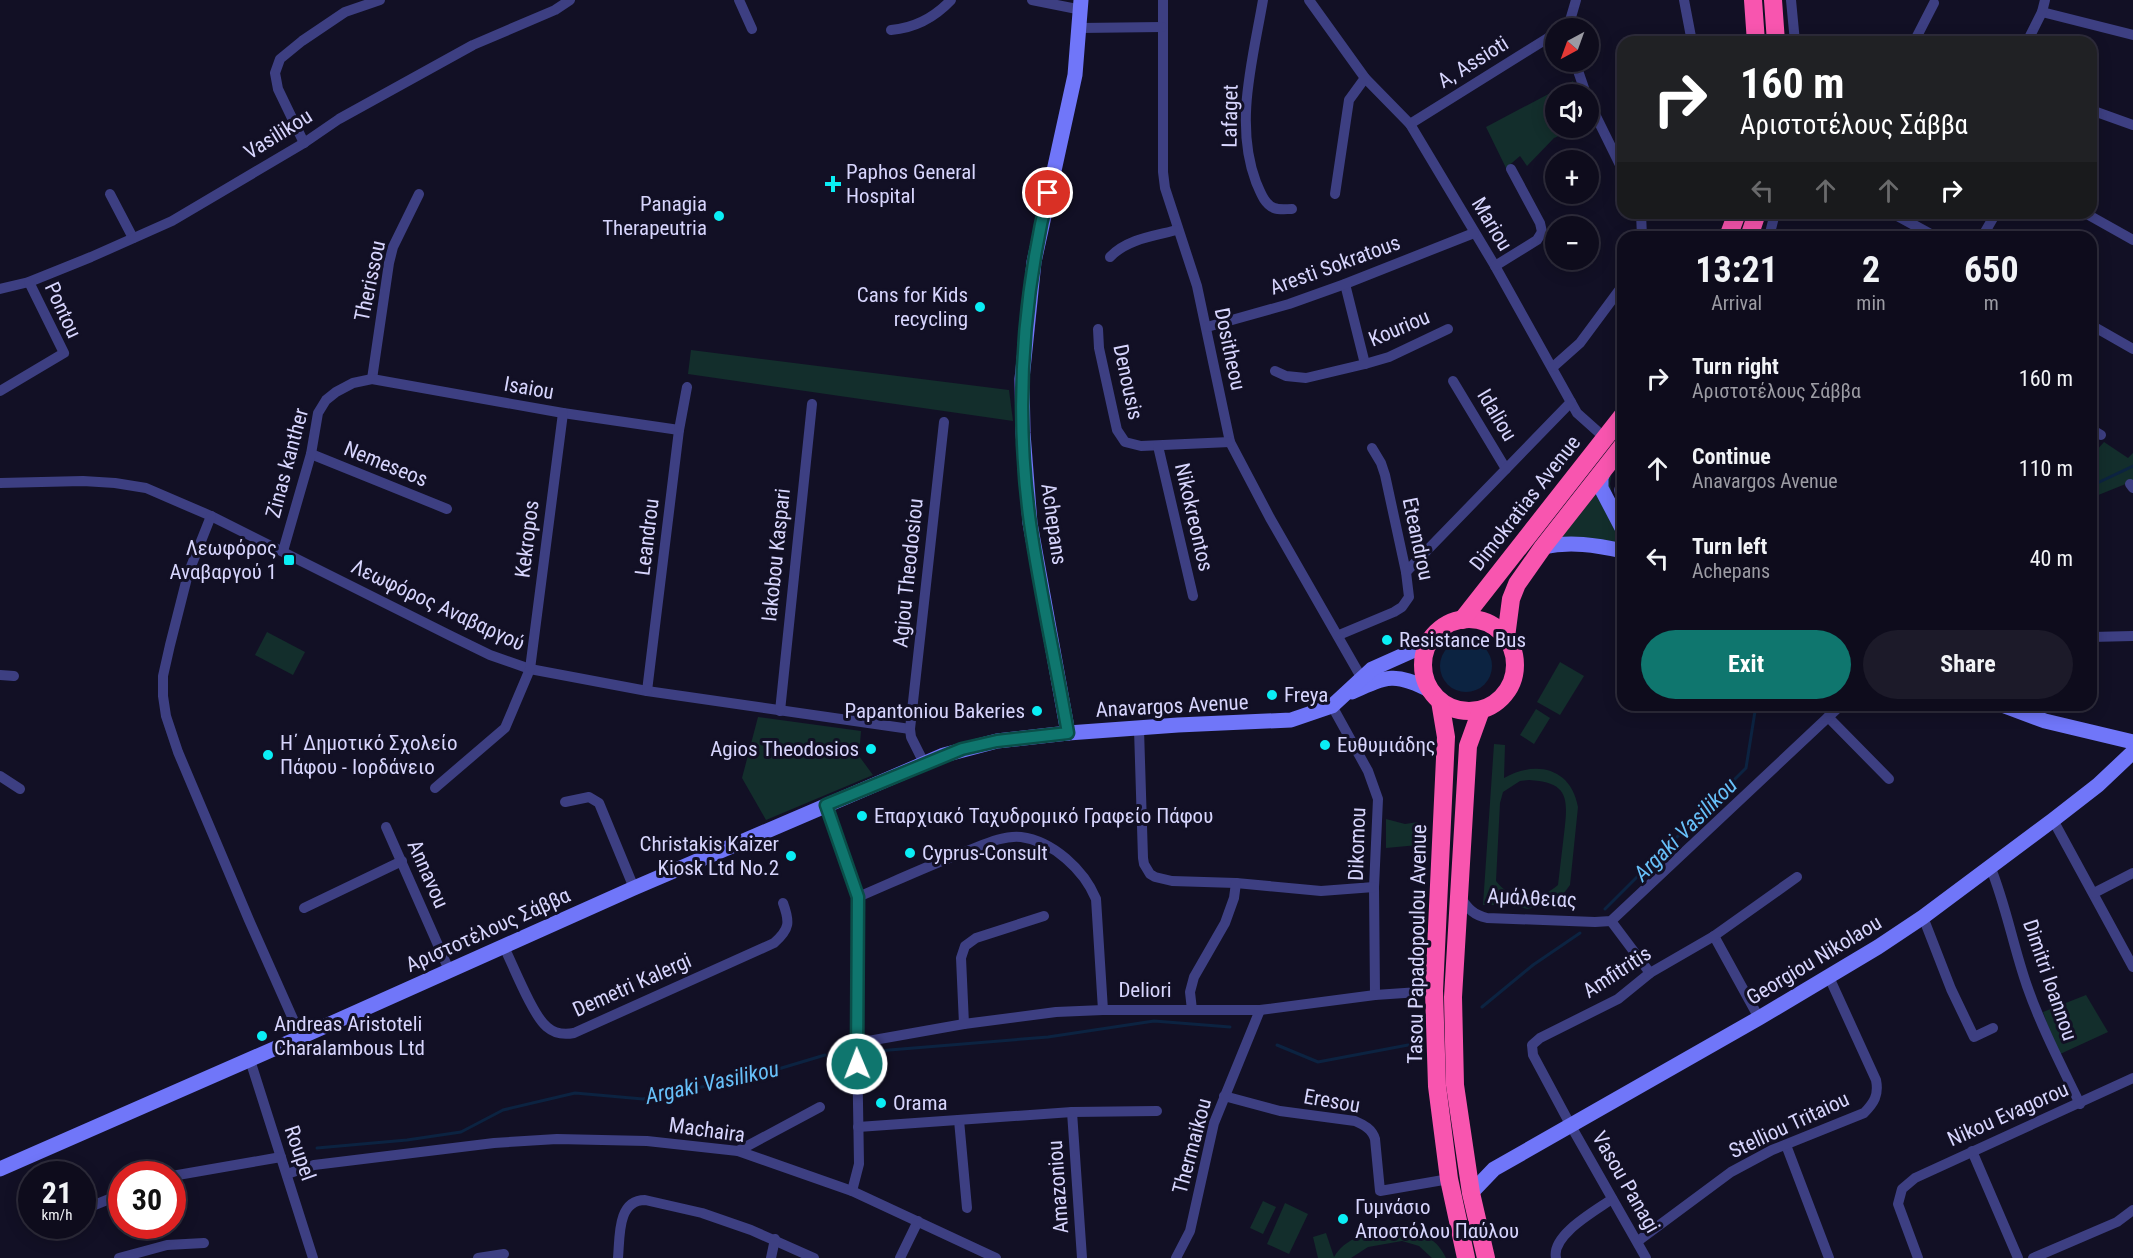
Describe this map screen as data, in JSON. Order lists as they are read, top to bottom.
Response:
{
  "streets": {
    "highway": ["Dimokratias Avenue", "Tasou Papadopoulou Avenue"],
    "street": [
      "A, Assioti",
      "Lafaget",
      "Vasilikou",
      "Mariou",
      "Aresti Sokratous",
      "Therissou",
      "Pontou",
      "Kouriou",
      "Dositheou",
      "Denousis",
      "Isaiou",
      "Idaliou",
      "Zinas kanther",
      "Nemeseos",
      "Nikokreontos",
      "Achepans",
      "Leandrou",
      "Kekropos",
      "Eteandrou",
      "Iakobou Kaspari",
      "Agiou Theodosiou",
      "Λεωφόρος Αναβαργού",
      "Anavargos Avenue",
      "Dikomou",
      "Annavou",
      "Αμάλθειας",
      "Αριστοτέλους Σάββα",
      "Georgiou Nikolaou",
      "Amfitritis",
      "Dimitri Ioannou",
      "Demetri Kalergi",
      "Deliori",
      "Eresou",
      "Nikou Evagorou",
      "Stelliou Tritaiou",
      "Machaira",
      "Thermaikou",
      "Roupel",
      "Vasou Panagi",
      "Amazoniou"
    ]
  },
  "crossings": [
    ["A, Assioti", "Mariou"],
    ["Vasilikou", "Pontou"],
    ["Mariou", "Aresti Sokratous"],
    ["Mariou", "Dimokratias Avenue"],
    ["Aresti Sokratous", "Kouriou"],
    ["Aresti Sokratous", "Dositheou"],
    ["Therissou", "Isaiou"],
    ["Therissou", "Zinas kanther"],
    ["Dositheou", "Denousis"],
    ["Dositheou", "Eteandrou"],
    ["Dositheou", "Anavargos Avenue"],
    ["Denousis", "Nikokreontos"],
    ["Isaiou", "Zinas kanther"],
    ["Isaiou", "Leandrou"],
    ["Isaiou", "Kekropos"],
    ["Zinas kanther", "Nemeseos"],
    ["Zinas kanther", "Λεωφόρος Αναβαργού"],
    ["Dimokratias Avenue", "Anavargos Avenue"],
    ["Dimokratias Avenue", "Tasou Papadopoulou Avenue"],
    ["Achepans", "Anavargos Avenue"],
    ["Leandrou", "Λεωφόρος Αναβαργού"],
    ["Kekropos", "Λεωφόρος Αναβαργού"],
    ["Iakobou Kaspari", "Λεωφόρος Αναβαργού"],
    ["Agiou Theodosiou", "Λεωφόρος Αναβαργού"],
    ["Anavargos Avenue", "Dikomou"],
    ["Anavargos Avenue", "Αριστοτέλους Σάββα"],
    ["Anavargos Avenue", "Tasou Papadopoulou Avenue"],
    ["Dikomou", "Deliori"],
    ["Annavou", "Αριστοτέλους Σάββα"],
    ["Αμάλθειας", "Tasou Papadopoulou Avenue"],
    ["Αριστοτέλους Σάββα", "Demetri Kalergi"],
    ["Αριστοτέλους Σάββα", "Roupel"],
    ["Tasou Papadopoulou Avenue", "Georgiou Nikolaou"],
    ["Tasou Papadopoulou Avenue", "Deliori"],
    ["Tasou Papadopoulou Avenue", "Eresou"],
    ["Georgiou Nikolaou", "Amfitritis"],
    ["Georgiou Nikolaou", "Dimitri Ioannou"],
    ["Georgiou Nikolaou", "Stelliou Tritaiou"],
    ["Georgiou Nikolaou", "Vasou Panagi"],
    ["Amfitritis", "Vasou Panagi"],
    ["Dimitri Ioannou", "Nikou Evagorou"],
    ["Deliori", "Thermaikou"],
    ["Eresou", "Thermaikou"],
    ["Stelliou Tritaiou", "Vasou Panagi"],
    ["Machaira", "Roupel"]
  ],
  "water": ["Argaki Vasilikou"],
  "places": {
    "health": ["Paphos General Hospital"],
    "other": [
      "Panagia Therapeutria",
      "Cans for Kids recycling",
      "Resistance Bus",
      "Freya",
      "Papantoniou Bakeries",
      "Ευθυμιάδης",
      "Agios Theodosios",
      "Η΄ Δημοτικό Σχολείο Πάφου - Ιορδάνειο",
      "Επαρχιακό Ταχυδρομικό Γραφείο Πάφου",
      "Cyprus-Consult",
      "Christakis Kaizer Kiosk Ltd No.2",
      "Andreas Aristoteli Charalambous Ltd",
      "Orama",
      "Γυμνάσιο Αποστόλου Παύλου"
    ],
    "transit": ["Λεωφόρος Αναβαργού 1"]
  },
  "north": "bottom left",
  "page": {
    "map_buttons": ["+", "−"],
    "turn": ["160 m", "Αριστοτέλους Σάββα"],
    "eta": [
      "13:21",
      "Arrival",
      "2",
      "min",
      "650",
      "m"
    ],
    "list": [
      {
        "name": "Turn right",
        "note": "Αριστοτέλους Σάββα",
        "value": "160 m"
      },
      {
        "name": "Continue",
        "note": "Anavargos Avenue",
        "value": "110 m"
      },
      {
        "name": "Turn left",
        "note": "Achepans",
        "value": "40 m"
      }
    ],
    "buttons": ["Exit", "Share"],
    "speed": "21 km/h",
    "limit": "30"
  }
}
